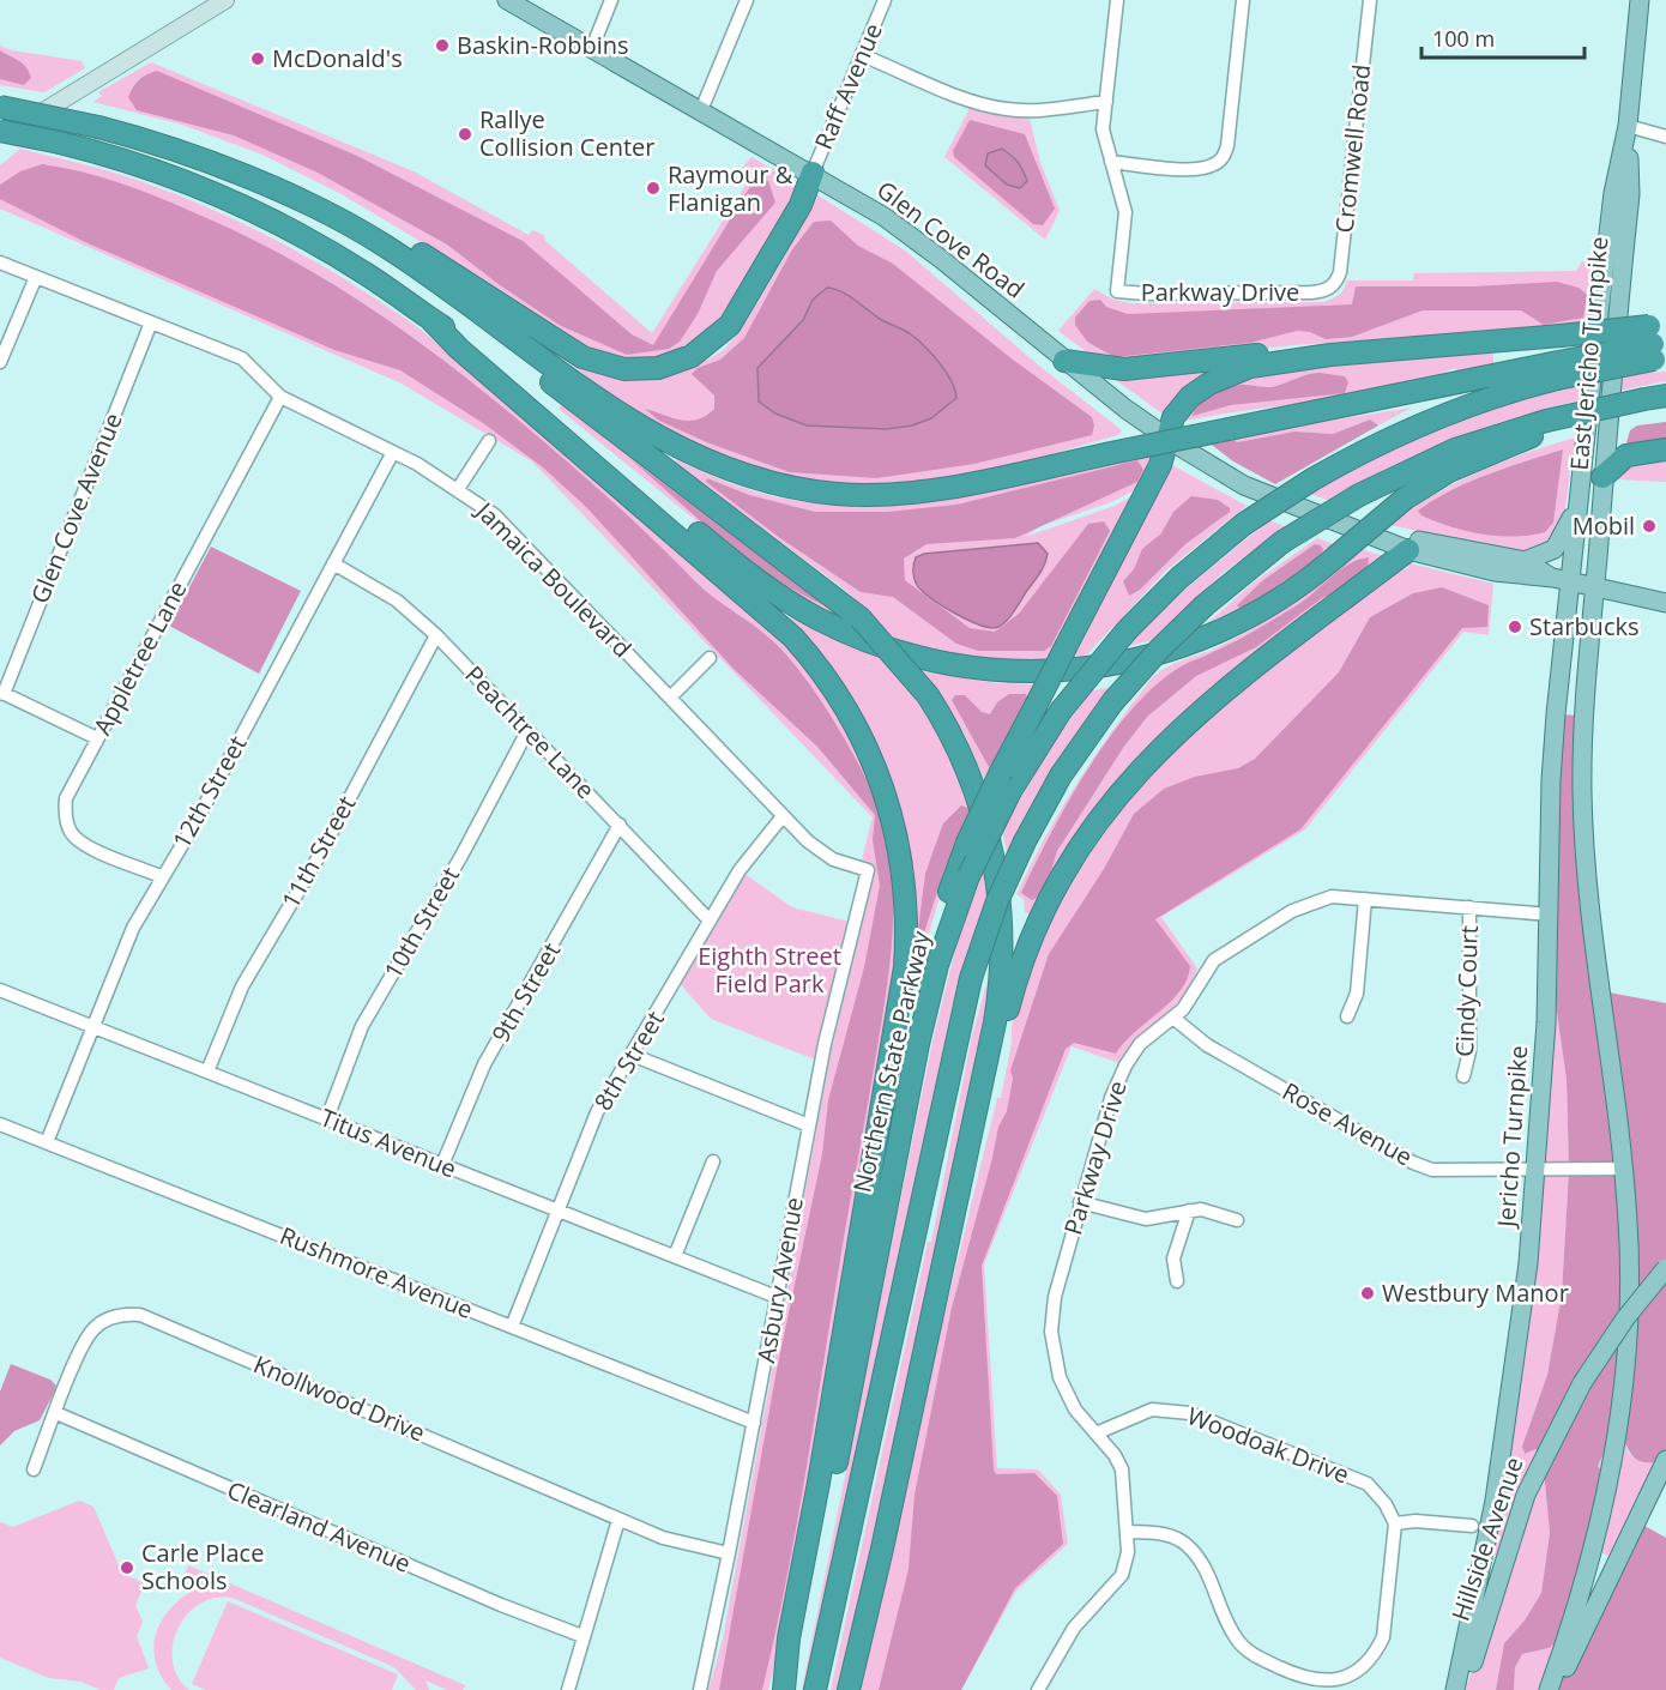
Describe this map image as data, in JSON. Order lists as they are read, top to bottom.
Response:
{
  "streets": {
    "highway": ["Northern State Parkway"],
    "main road": [
      "Glen Cove Road",
      "East Jericho Turnpike",
      "Jericho Turnpike",
      "Hillside Avenue"
    ],
    "street": [
      "Raff Avenue",
      "Cromwell Road",
      "Parkway Drive",
      "Glen Cove Avenue",
      "Jamaica Boulevard",
      "Appletree Lane",
      "Peachtree Lane",
      "12th Street",
      "11th Street",
      "10th Street",
      "Cindy Court",
      "9th Street",
      "8th Street",
      "Rose Avenue",
      "Titus Avenue",
      "Rushmore Avenue",
      "Asbury Avenue",
      "Knollwood Drive",
      "Woodoak Drive",
      "Clearland Avenue"
    ]
  },
  "crossings": [
    ["Raff Avenue", "Glen Cove Road"],
    ["Cromwell Road", "Parkway Drive"],
    ["Glen Cove Road", "East Jericho Turnpike"],
    ["Glen Cove Road", "Jericho Turnpike"],
    ["Parkway Drive", "Cindy Court"],
    ["Parkway Drive", "Rose Avenue"],
    ["Parkway Drive", "Jericho Turnpike"],
    ["Parkway Drive", "Woodoak Drive"],
    ["East Jericho Turnpike", "Jericho Turnpike"],
    ["Glen Cove Avenue", "Jamaica Boulevard"],
    ["Jamaica Boulevard", "Appletree Lane"],
    ["Jamaica Boulevard", "12th Street"],
    ["Jamaica Boulevard", "8th Street"],
    ["Jamaica Boulevard", "Asbury Avenue"],
    ["Appletree Lane", "12th Street"],
    ["Peachtree Lane", "12th Street"],
    ["Peachtree Lane", "11th Street"],
    ["Peachtree Lane", "10th Street"],
    ["Peachtree Lane", "9th Street"],
    ["Peachtree Lane", "8th Street"],
    ["12th Street", "Titus Avenue"],
    ["12th Street", "Rushmore Avenue"],
    ["11th Street", "Titus Avenue"],
    ["10th Street", "Titus Avenue"],
    ["9th Street", "Titus Avenue"],
    ["8th Street", "Titus Avenue"],
    ["8th Street", "Rushmore Avenue"],
    ["Rose Avenue", "Jericho Turnpike"],
    ["Titus Avenue", "Asbury Avenue"],
    ["Rushmore Avenue", "Asbury Avenue"],
    ["Asbury Avenue", "Knollwood Drive"],
    ["Knollwood Drive", "Clearland Avenue"]
  ],
  "parks": ["Eighth Street Field Park"],
  "places": [
    "Baskin-Robbins",
    "McDonald's",
    "Rallye Collision Center",
    "Raymour & Flanigan",
    "Mobil",
    "Starbucks",
    "Westbury Manor",
    "Carle Place Schools"
  ],
  "scale_bar": "100 m"
}
